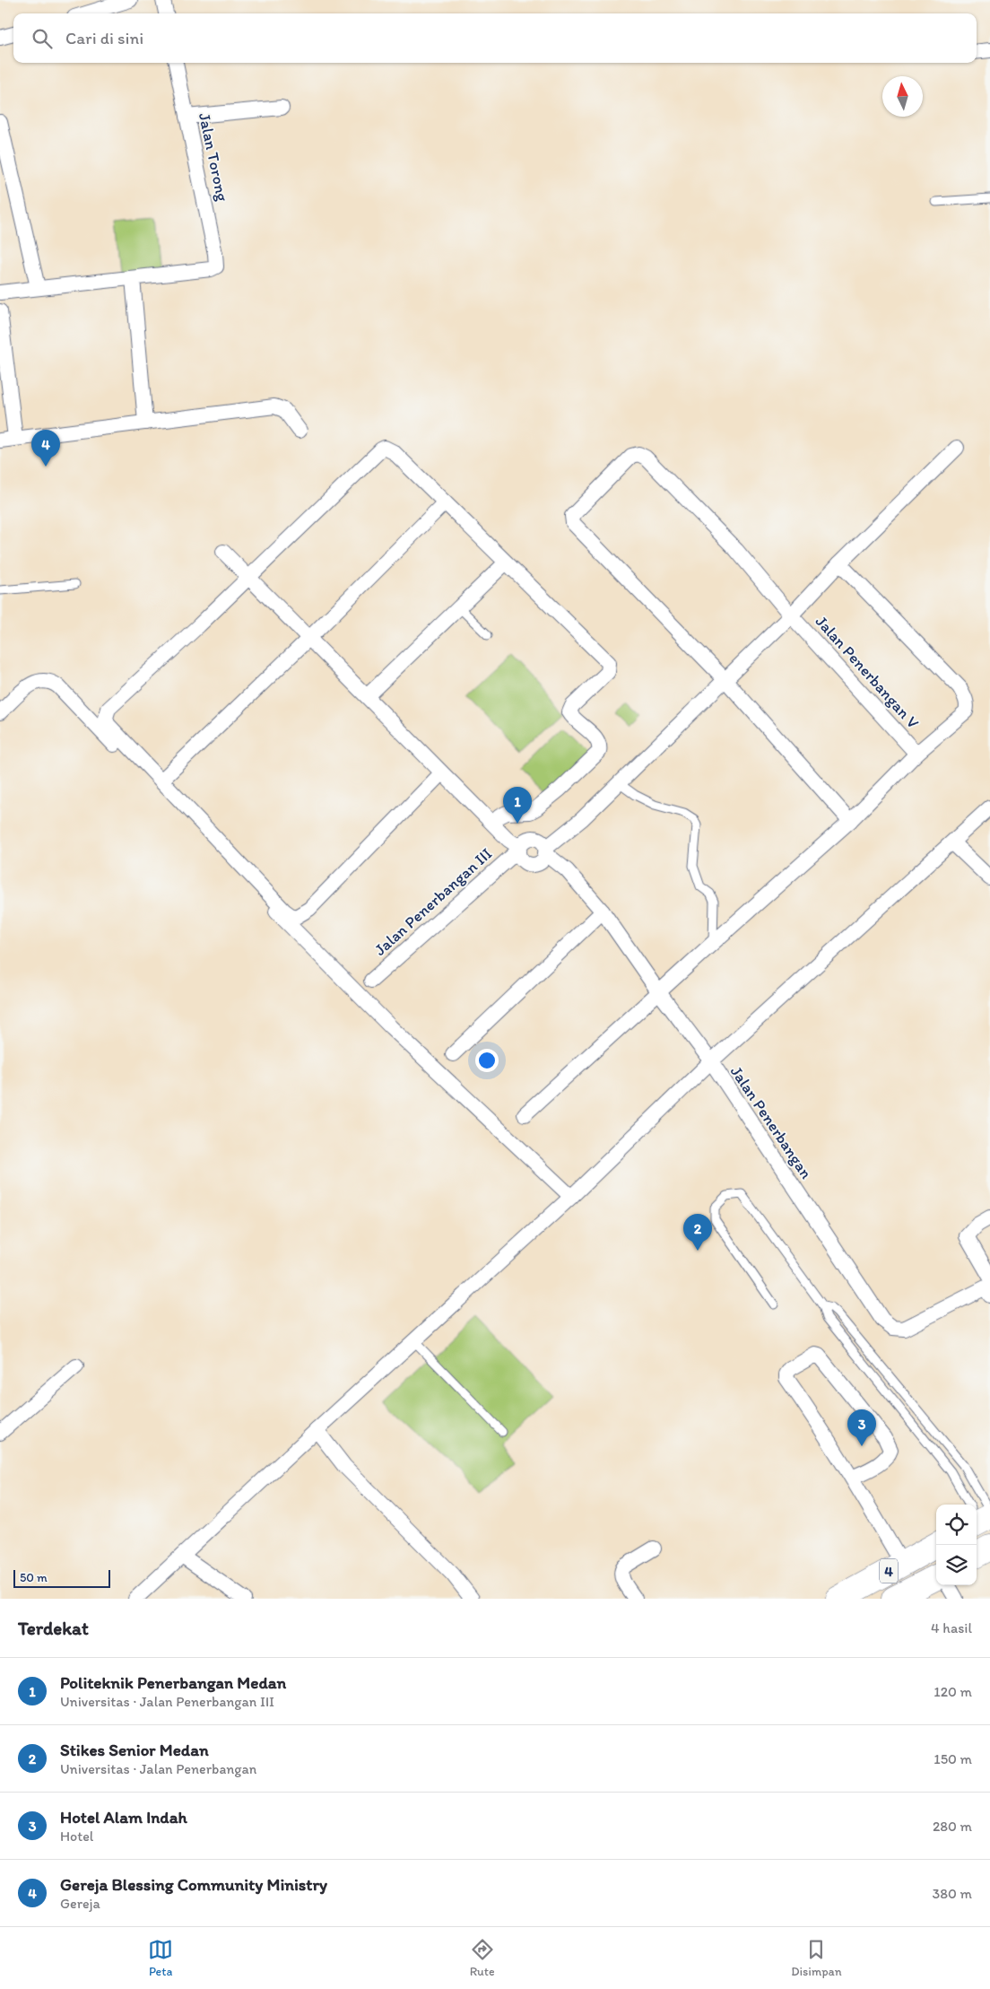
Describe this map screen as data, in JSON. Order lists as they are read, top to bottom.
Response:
{
  "streets": {
    "highway": ["4"],
    "street": [
      "Jalan Torong",
      "Jalan Penerbangan V",
      "Jalan Penerbangan III",
      "Jalan Penerbangan"
    ]
  },
  "crossings": [
    ["Jalan Penerbangan III", "Jalan Penerbangan"]
  ],
  "scale_bar": "50 m",
  "north": "top",
  "page": {
    "search": "Cari di sini",
    "pins": [
      "4",
      "1",
      "2",
      "3"
    ],
    "scale": "50 m",
    "heading": ["Terdekat", "4 hasil"],
    "list": [
      {
        "mark": "1",
        "name": "Politeknik Penerbangan Medan",
        "note": "Universitas · Jalan Penerbangan III",
        "value": "120 m"
      },
      {
        "mark": "2",
        "name": "Stikes Senior Medan",
        "note": "Universitas · Jalan Penerbangan",
        "value": "150 m"
      },
      {
        "mark": "3",
        "name": "Hotel Alam Indah",
        "note": "Hotel",
        "value": "280 m"
      },
      {
        "mark": "4",
        "name": "Gereja Blessing Community Ministry",
        "note": "Gereja",
        "value": "380 m"
      }
    ],
    "nav": ["Peta", "Rute", "Disimpan"]
  }
}
